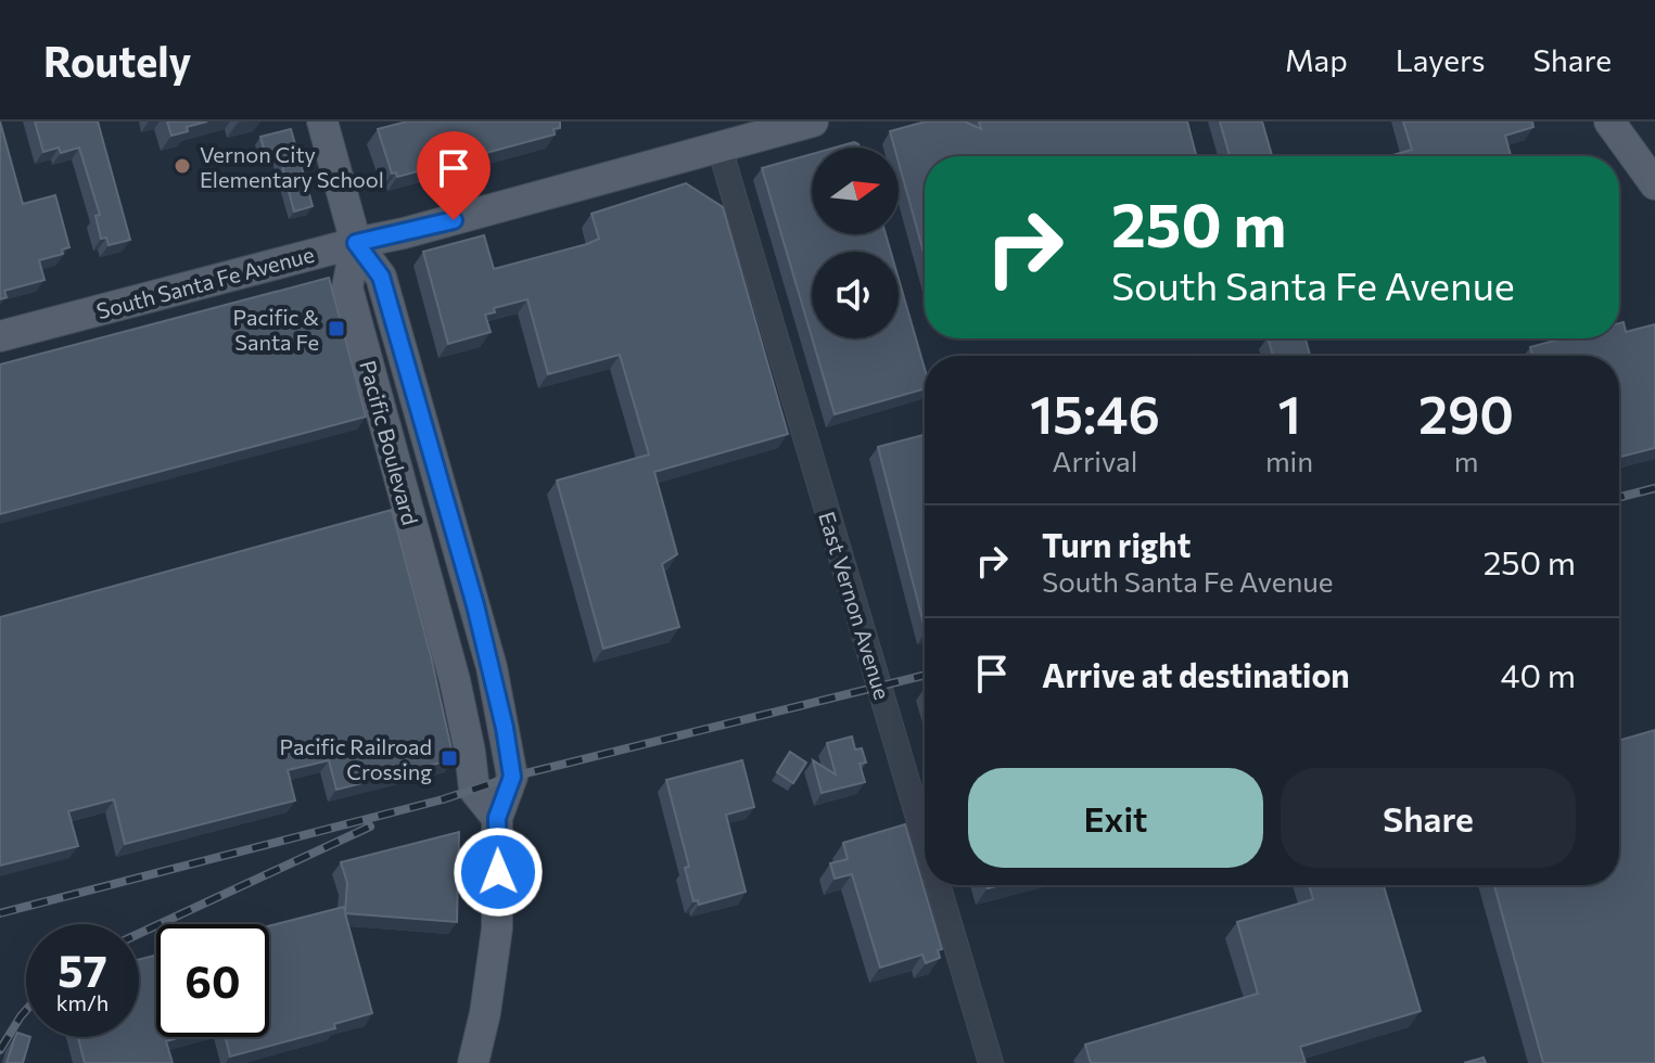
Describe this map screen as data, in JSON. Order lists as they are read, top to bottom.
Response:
{
  "streets": {
    "main road": ["South Santa Fe Avenue", "Pacific Boulevard"],
    "street": ["East Vernon Avenue"]
  },
  "crossings": [
    ["South Santa Fe Avenue", "Pacific Boulevard"],
    ["South Santa Fe Avenue", "East Vernon Avenue"]
  ],
  "places": {
    "other": ["Vernon City Elementary School"],
    "transit": ["Pacific & Santa Fe", "Pacific Railroad Crossing"]
  },
  "north": "right",
  "page": {
    "header": "Routely",
    "nav": ["Map", "Layers", "Share"],
    "turn": ["250 m", "South Santa Fe Avenue"],
    "eta": [
      "15:46",
      "Arrival",
      "1",
      "min",
      "290",
      "m"
    ],
    "list": [
      {
        "name": "Turn right",
        "note": "South Santa Fe Avenue",
        "value": "250 m"
      },
      {
        "name": "Arrive at destination",
        "value": "40 m"
      }
    ],
    "buttons": ["Exit", "Share"],
    "speed": "57 km/h",
    "limit": "60"
  }
}
